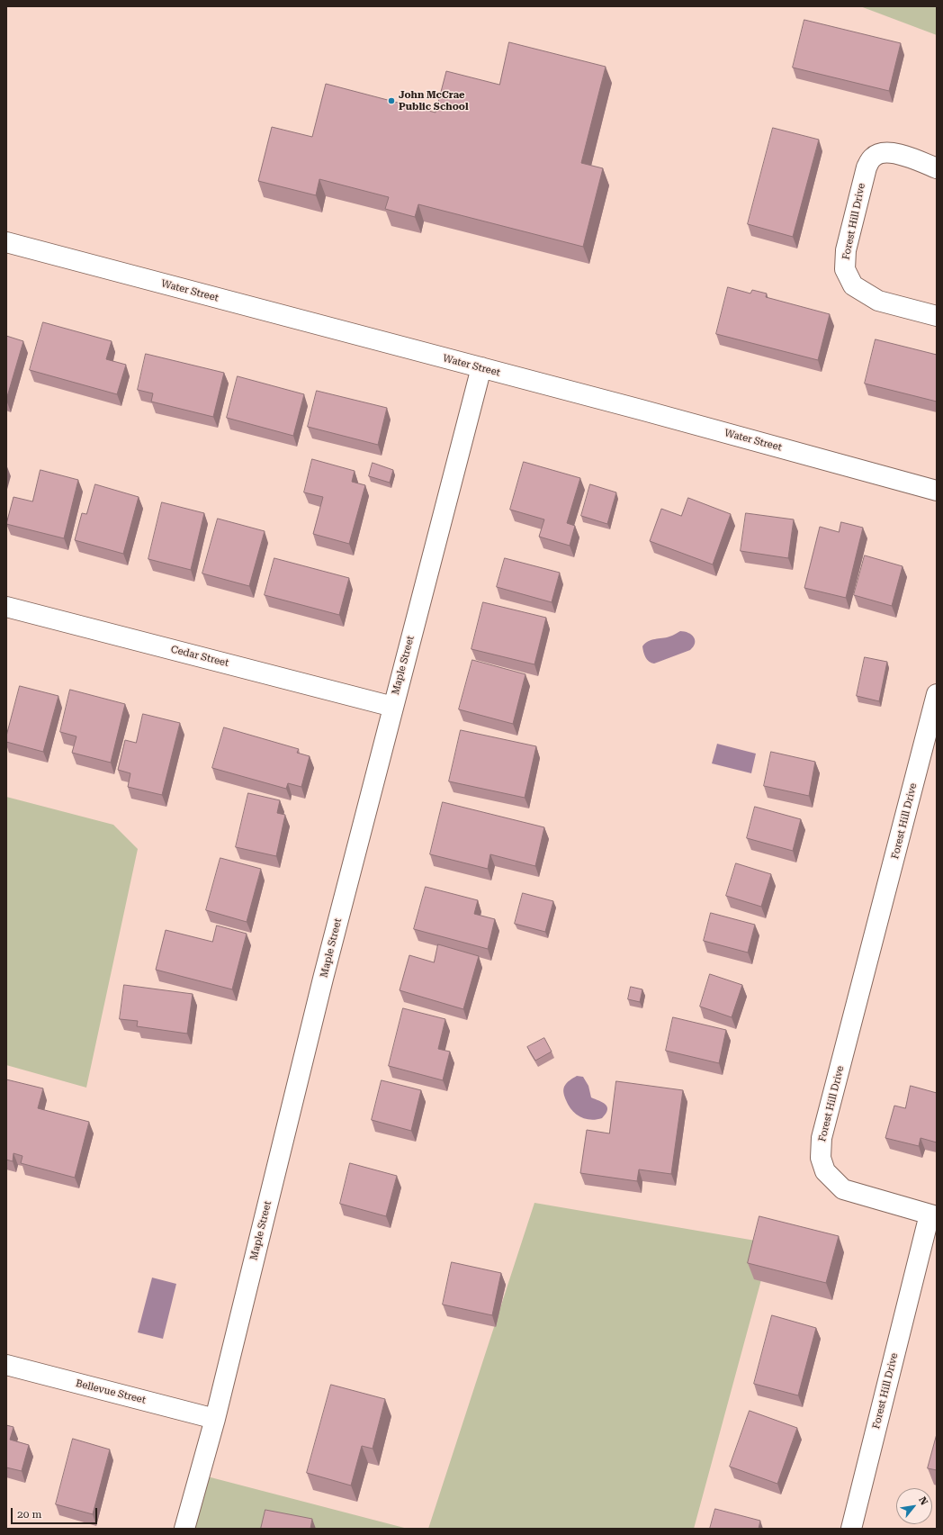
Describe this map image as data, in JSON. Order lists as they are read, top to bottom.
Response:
{
  "streets": {
    "street": [
      "Forest Hill Drive",
      "Water Street",
      "Cedar Street",
      "Maple Street",
      "Bellevue Street"
    ]
  },
  "crossings": [
    ["Water Street", "Maple Street"],
    ["Cedar Street", "Maple Street"],
    ["Maple Street", "Bellevue Street"]
  ],
  "places": ["John McCrae Public School"],
  "scale_bar": "20 m",
  "north": "top right"
}
